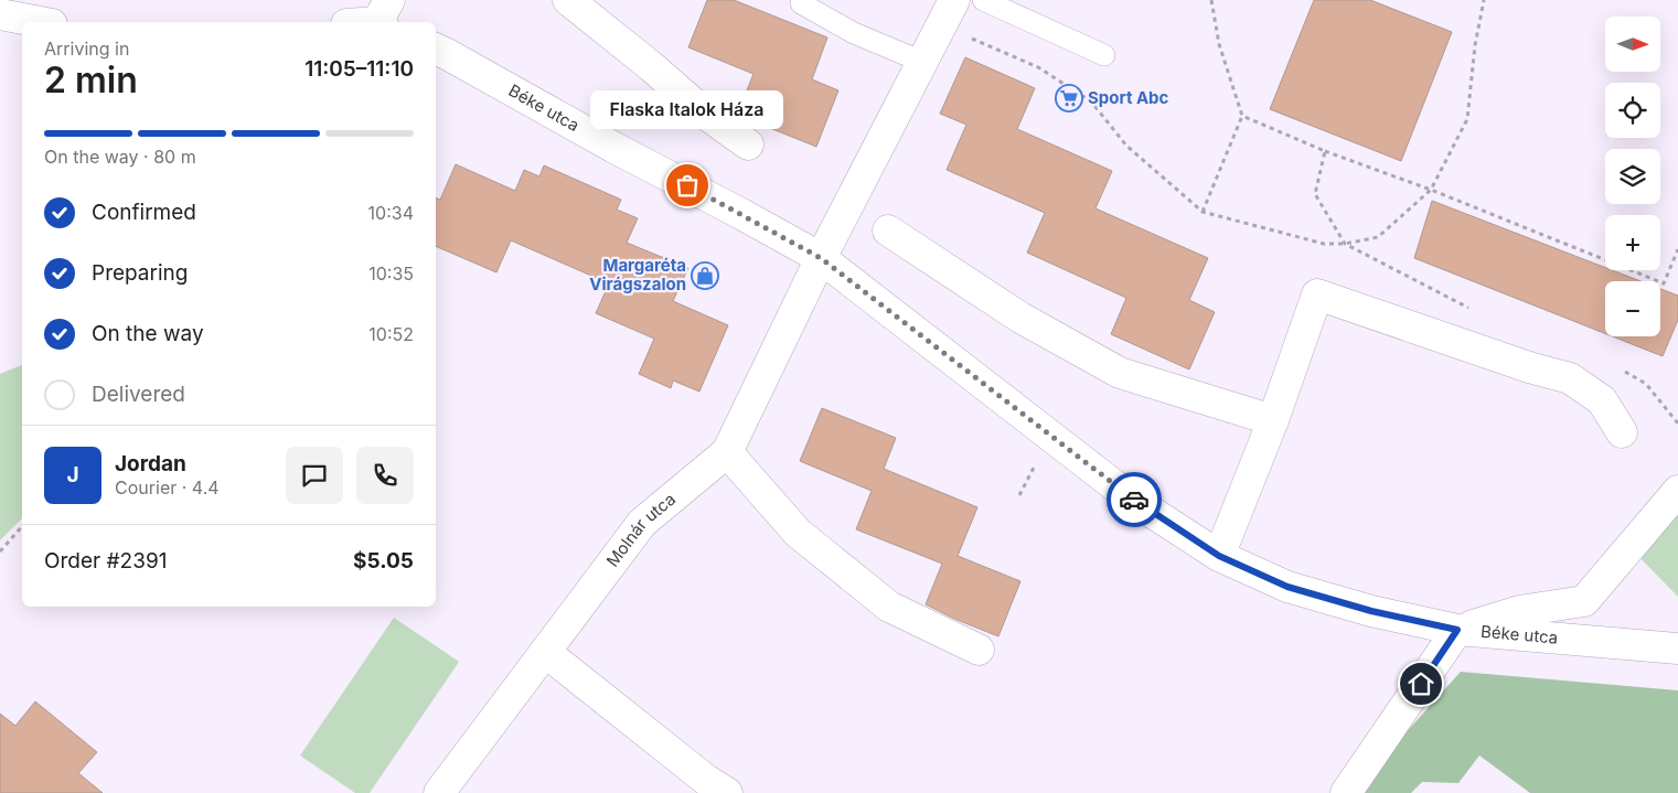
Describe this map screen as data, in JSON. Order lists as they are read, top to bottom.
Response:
{
  "streets": {
    "street": ["Béke utca", "Molnár utca"]
  },
  "crossings": [
    ["Béke utca", "Molnár utca"]
  ],
  "places": {
    "supermarket": ["Sport Abc"],
    "other": ["Flaska Italok Háza"],
    "shop": ["Margaréta Virágszalon"]
  },
  "north": "right",
  "page": {
    "map_buttons": ["+", "−"],
    "heading": ["2 min", "Arriving in", "11:05–11:10"],
    "panel": [
      "Jordan",
      "Courier · 4.4",
      "Order #2391",
      "$5.05"
    ],
    "bubble": "Flaska Italok Háza",
    "bar": "On the way · 80 m",
    "list": [
      ["Confirmed", "10:34"],
      ["Preparing", "10:35"],
      ["On the way", "10:52"],
      "Delivered"
    ],
    "round": "J"
  }
}
